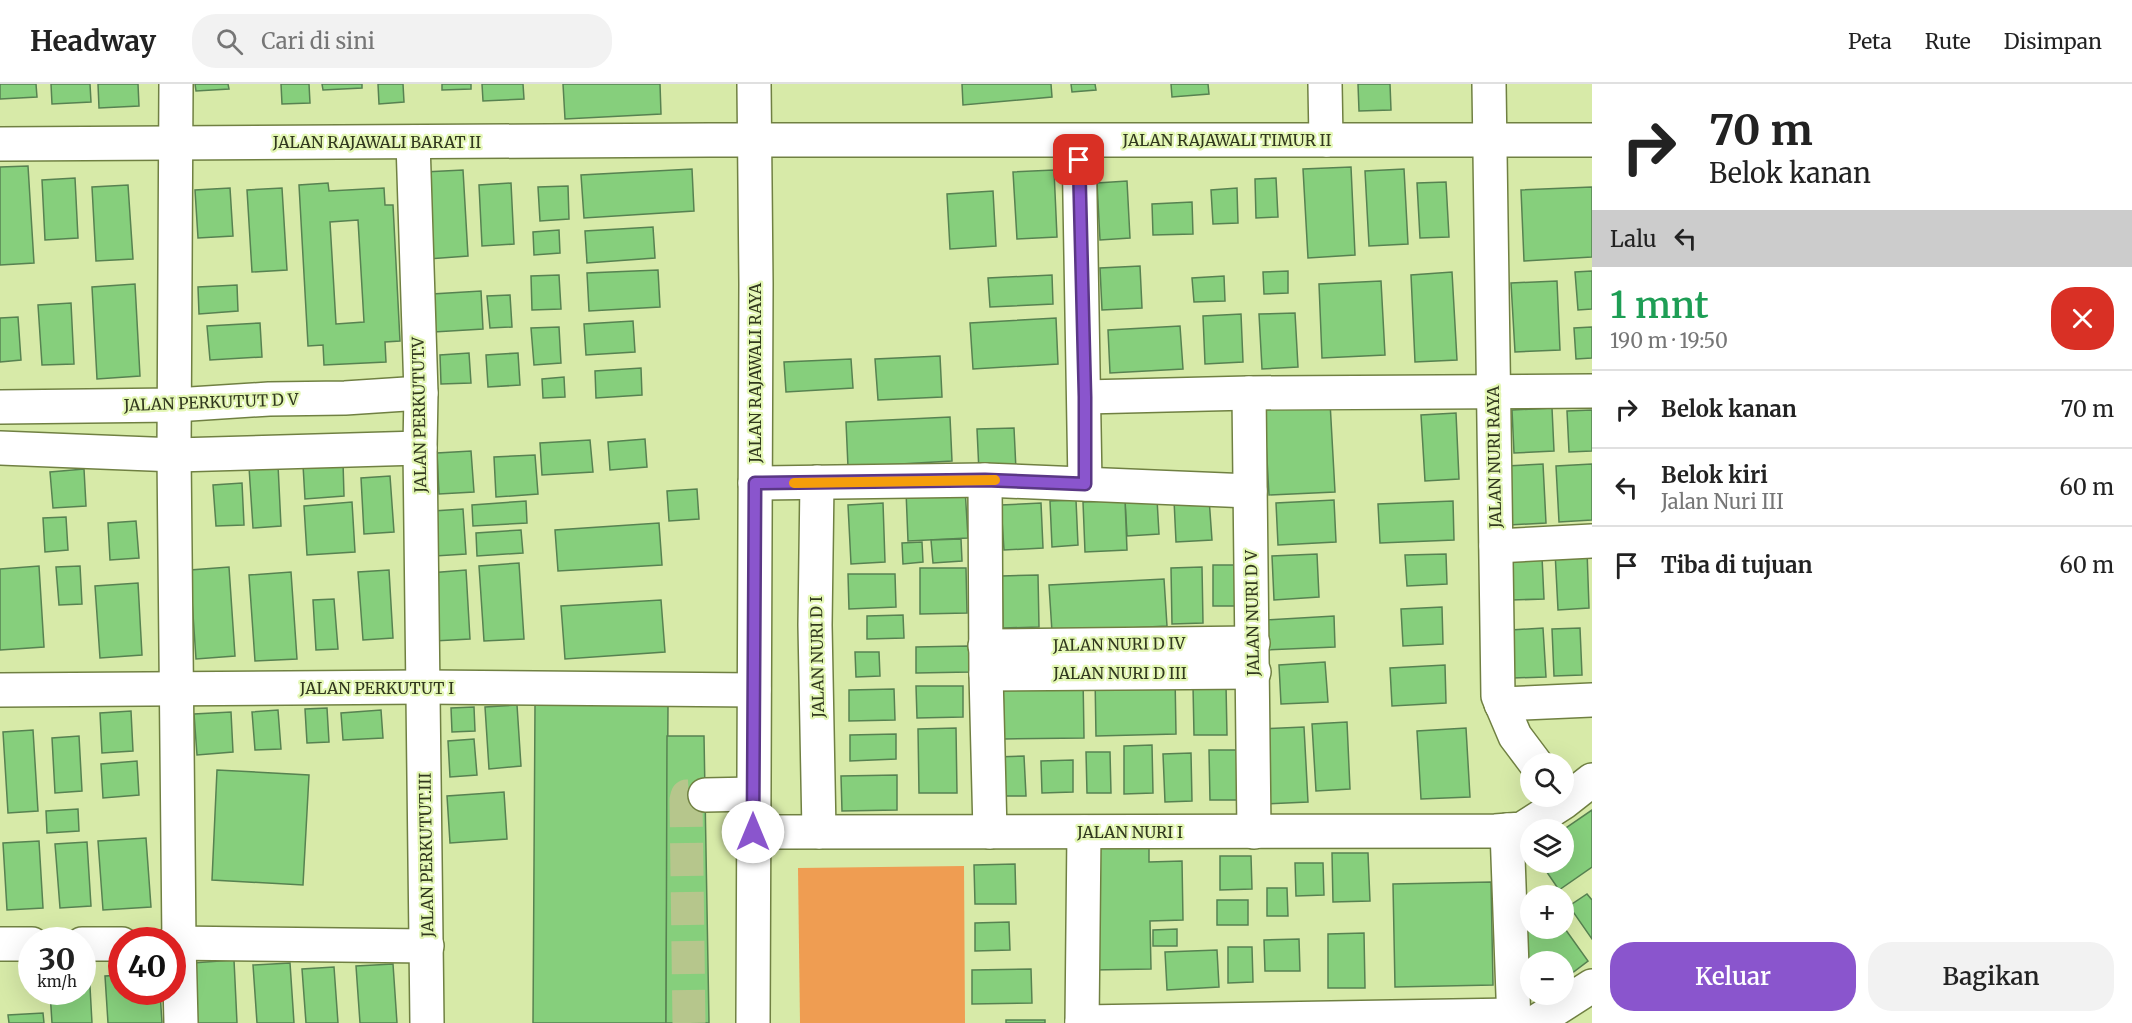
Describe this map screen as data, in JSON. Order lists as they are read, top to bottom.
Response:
{
  "streets": {
    "street": [
      "JALAN RAJAWALI TIMUR II",
      "JALAN RAJAWALI BARAT II",
      "JALAN RAJAWALI RAYA",
      "JALAN PERKUTUT D V",
      "JALAN PERKUTUT.V",
      "JALAN NURI RAYA",
      "JALAN NURI D V",
      "JALAN NURI D IV",
      "JALAN NURI D I",
      "JALAN PERKUTUT I",
      "JALAN NURI I",
      "JALAN PERKUTUT.III"
    ]
  },
  "crossings": [
    ["JALAN RAJAWALI TIMUR II", "JALAN RAJAWALI BARAT II"],
    ["JALAN RAJAWALI TIMUR II", "JALAN RAJAWALI RAYA"],
    ["JALAN RAJAWALI TIMUR II", "JALAN NURI RAYA"],
    ["JALAN RAJAWALI BARAT II", "JALAN RAJAWALI RAYA"],
    ["JALAN RAJAWALI BARAT II", "JALAN PERKUTUT.V"],
    ["JALAN RAJAWALI RAYA", "JALAN PERKUTUT I"],
    ["JALAN RAJAWALI RAYA", "JALAN NURI I"],
    ["JALAN PERKUTUT D V", "JALAN PERKUTUT.V"],
    ["JALAN PERKUTUT.V", "JALAN PERKUTUT I"],
    ["JALAN PERKUTUT.V", "JALAN PERKUTUT.III"],
    ["JALAN NURI D V", "JALAN NURI D IV"],
    ["JALAN NURI D V", "JALAN NURI I"],
    ["JALAN NURI D I", "JALAN NURI I"],
    ["JALAN PERKUTUT I", "JALAN PERKUTUT.III"]
  ],
  "page": {
    "header": "Headway",
    "search": "Cari di sini",
    "nav": ["Peta", "Rute", "Disimpan"],
    "turn": ["70 m", "Belok kanan"],
    "then": "Lalu",
    "heading": ["1 mnt", "190 m · 19:50"],
    "list": [
      {
        "name": "Belok kanan",
        "value": "70 m"
      },
      {
        "name": "Belok kiri",
        "note": "Jalan Nuri III",
        "value": "60 m"
      },
      {
        "name": "Tiba di tujuan",
        "value": "60 m"
      }
    ],
    "map_buttons": ["+", "−"],
    "speed": "30 km/h",
    "limit": "40",
    "buttons": ["Keluar", "Bagikan"]
  }
}
